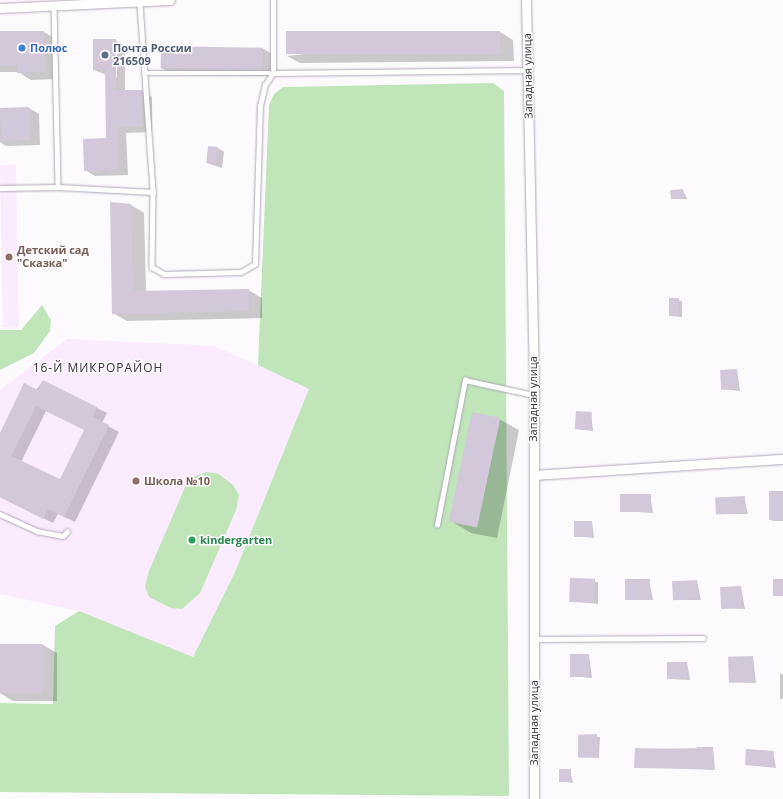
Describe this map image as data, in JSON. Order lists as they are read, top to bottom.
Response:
{
  "streets": {
    "street": ["Западная улица"]
  },
  "districts": ["16-Й МИКРОРАЙОН"],
  "places": [
    "Полюс",
    "Почта России 216509",
    "Детский сад \"Сказка\"",
    "Школа №10",
    "kindergarten"
  ]
}
